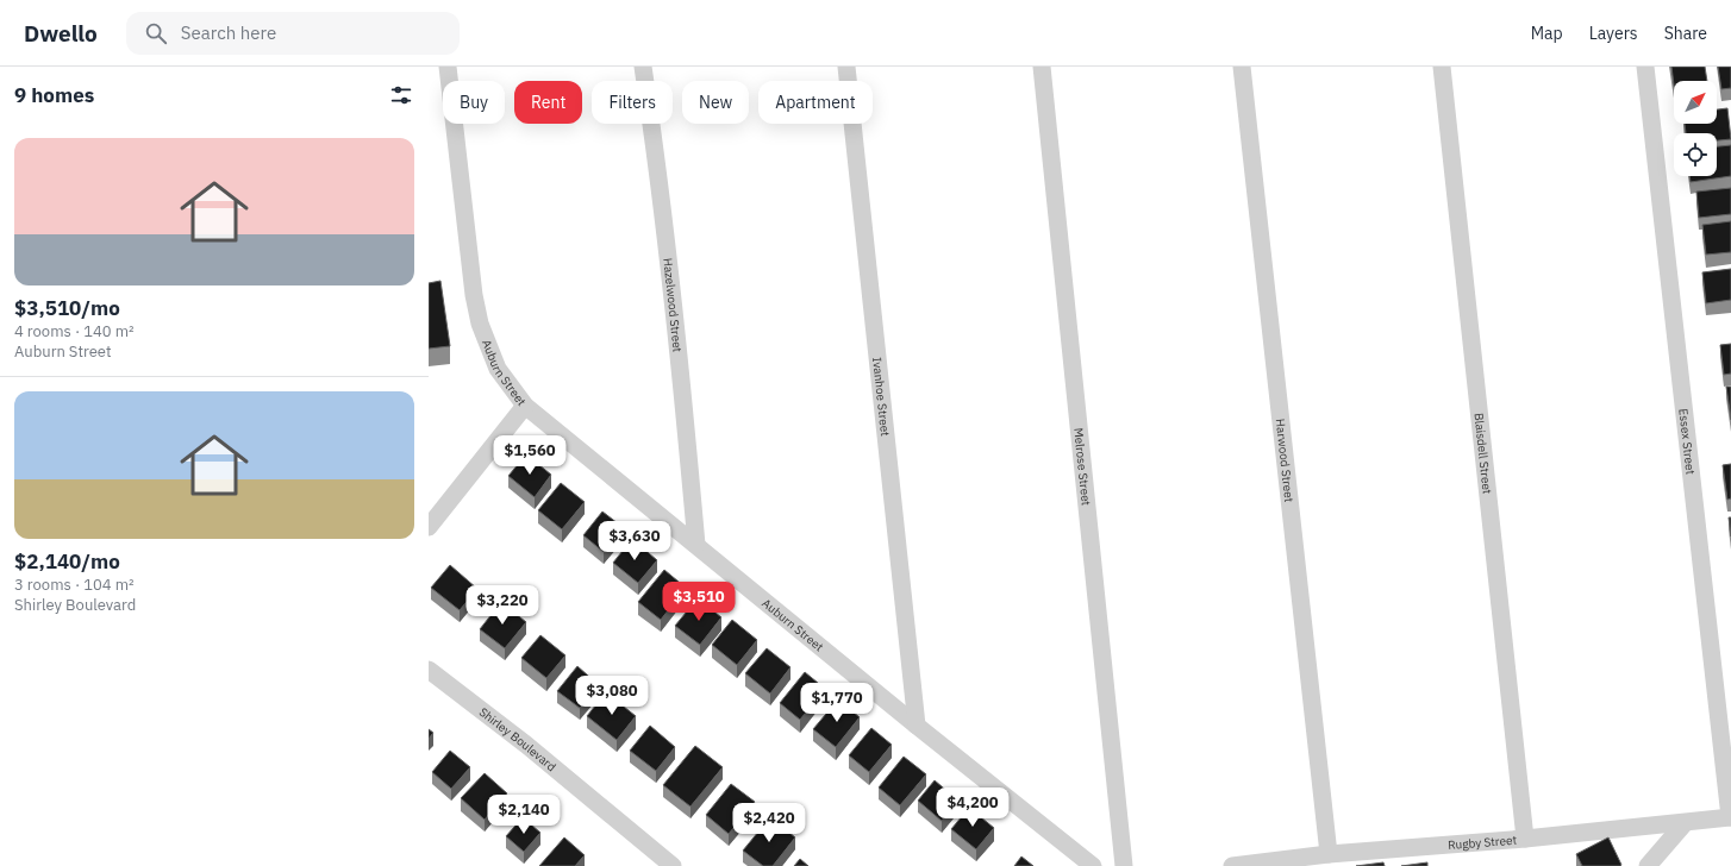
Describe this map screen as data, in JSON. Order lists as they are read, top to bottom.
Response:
{
  "streets": {
    "street": [
      "Hazelwood Street",
      "Auburn Street",
      "Ivanhoe Street",
      "Essex Street",
      "Blaisdell Street",
      "Harwood Street",
      "Melrose Street",
      "Shirley Boulevard",
      "Rugby Street"
    ]
  },
  "crossings": [
    ["Hazelwood Street", "Auburn Street"],
    ["Auburn Street", "Ivanhoe Street"],
    ["Essex Street", "Rugby Street"],
    ["Blaisdell Street", "Rugby Street"],
    ["Harwood Street", "Rugby Street"]
  ],
  "north": "top right",
  "page": {
    "header": "Dwello",
    "search": "Search here",
    "nav": ["Map", "Layers", "Share"],
    "heading": "9 homes",
    "chip": [
      "Buy",
      "Rent",
      "Filters",
      "New",
      "Apartment"
    ],
    "list": [
      {
        "name": "$3,510/mo",
        "note": "4 rooms · 140 m² · Auburn Street"
      },
      {
        "name": "$2,140/mo",
        "note": "3 rooms · 104 m² · Shirley Boulevard"
      }
    ],
    "price": [
      "$1,560",
      "$3,630",
      "$3,510",
      "$3,220",
      "$3,080",
      "$1,770",
      "$4,200",
      "$2,140",
      "$2,420"
    ]
  }
}
